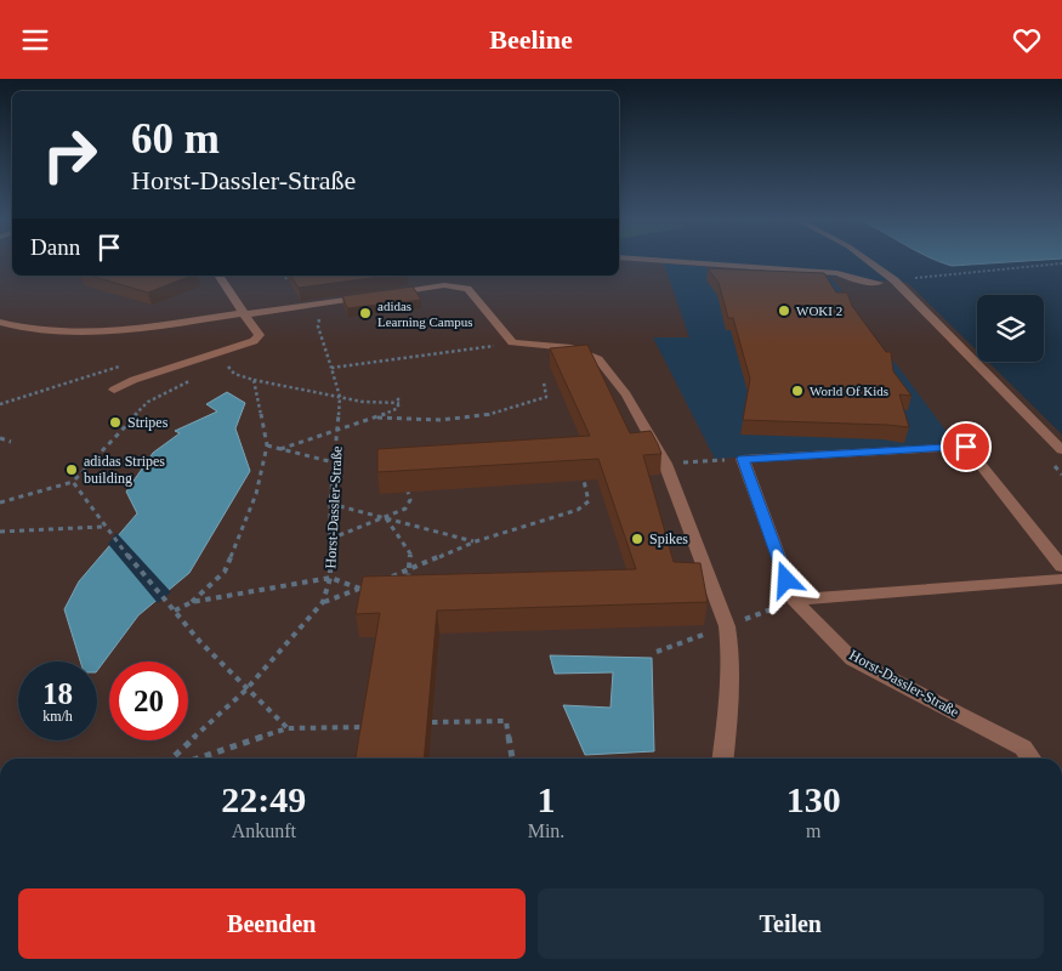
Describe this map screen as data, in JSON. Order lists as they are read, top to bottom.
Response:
{
  "streets": {
    "street": ["Horst-Dassler-Straße"]
  },
  "places": [
    "WOKI 2",
    "adidas Learning Campus",
    "World Of Kids",
    "Stripes",
    "adidas Stripes building",
    "Spikes"
  ],
  "page": {
    "header": "Beeline",
    "turn": ["60 m", "Horst-Dassler-Straße"],
    "then": "Dann",
    "speed": "18 km/h",
    "limit": "20",
    "eta": [
      "22:49",
      "Ankunft",
      "1",
      "Min.",
      "130",
      "m"
    ],
    "buttons": ["Beenden", "Teilen"]
  }
}
